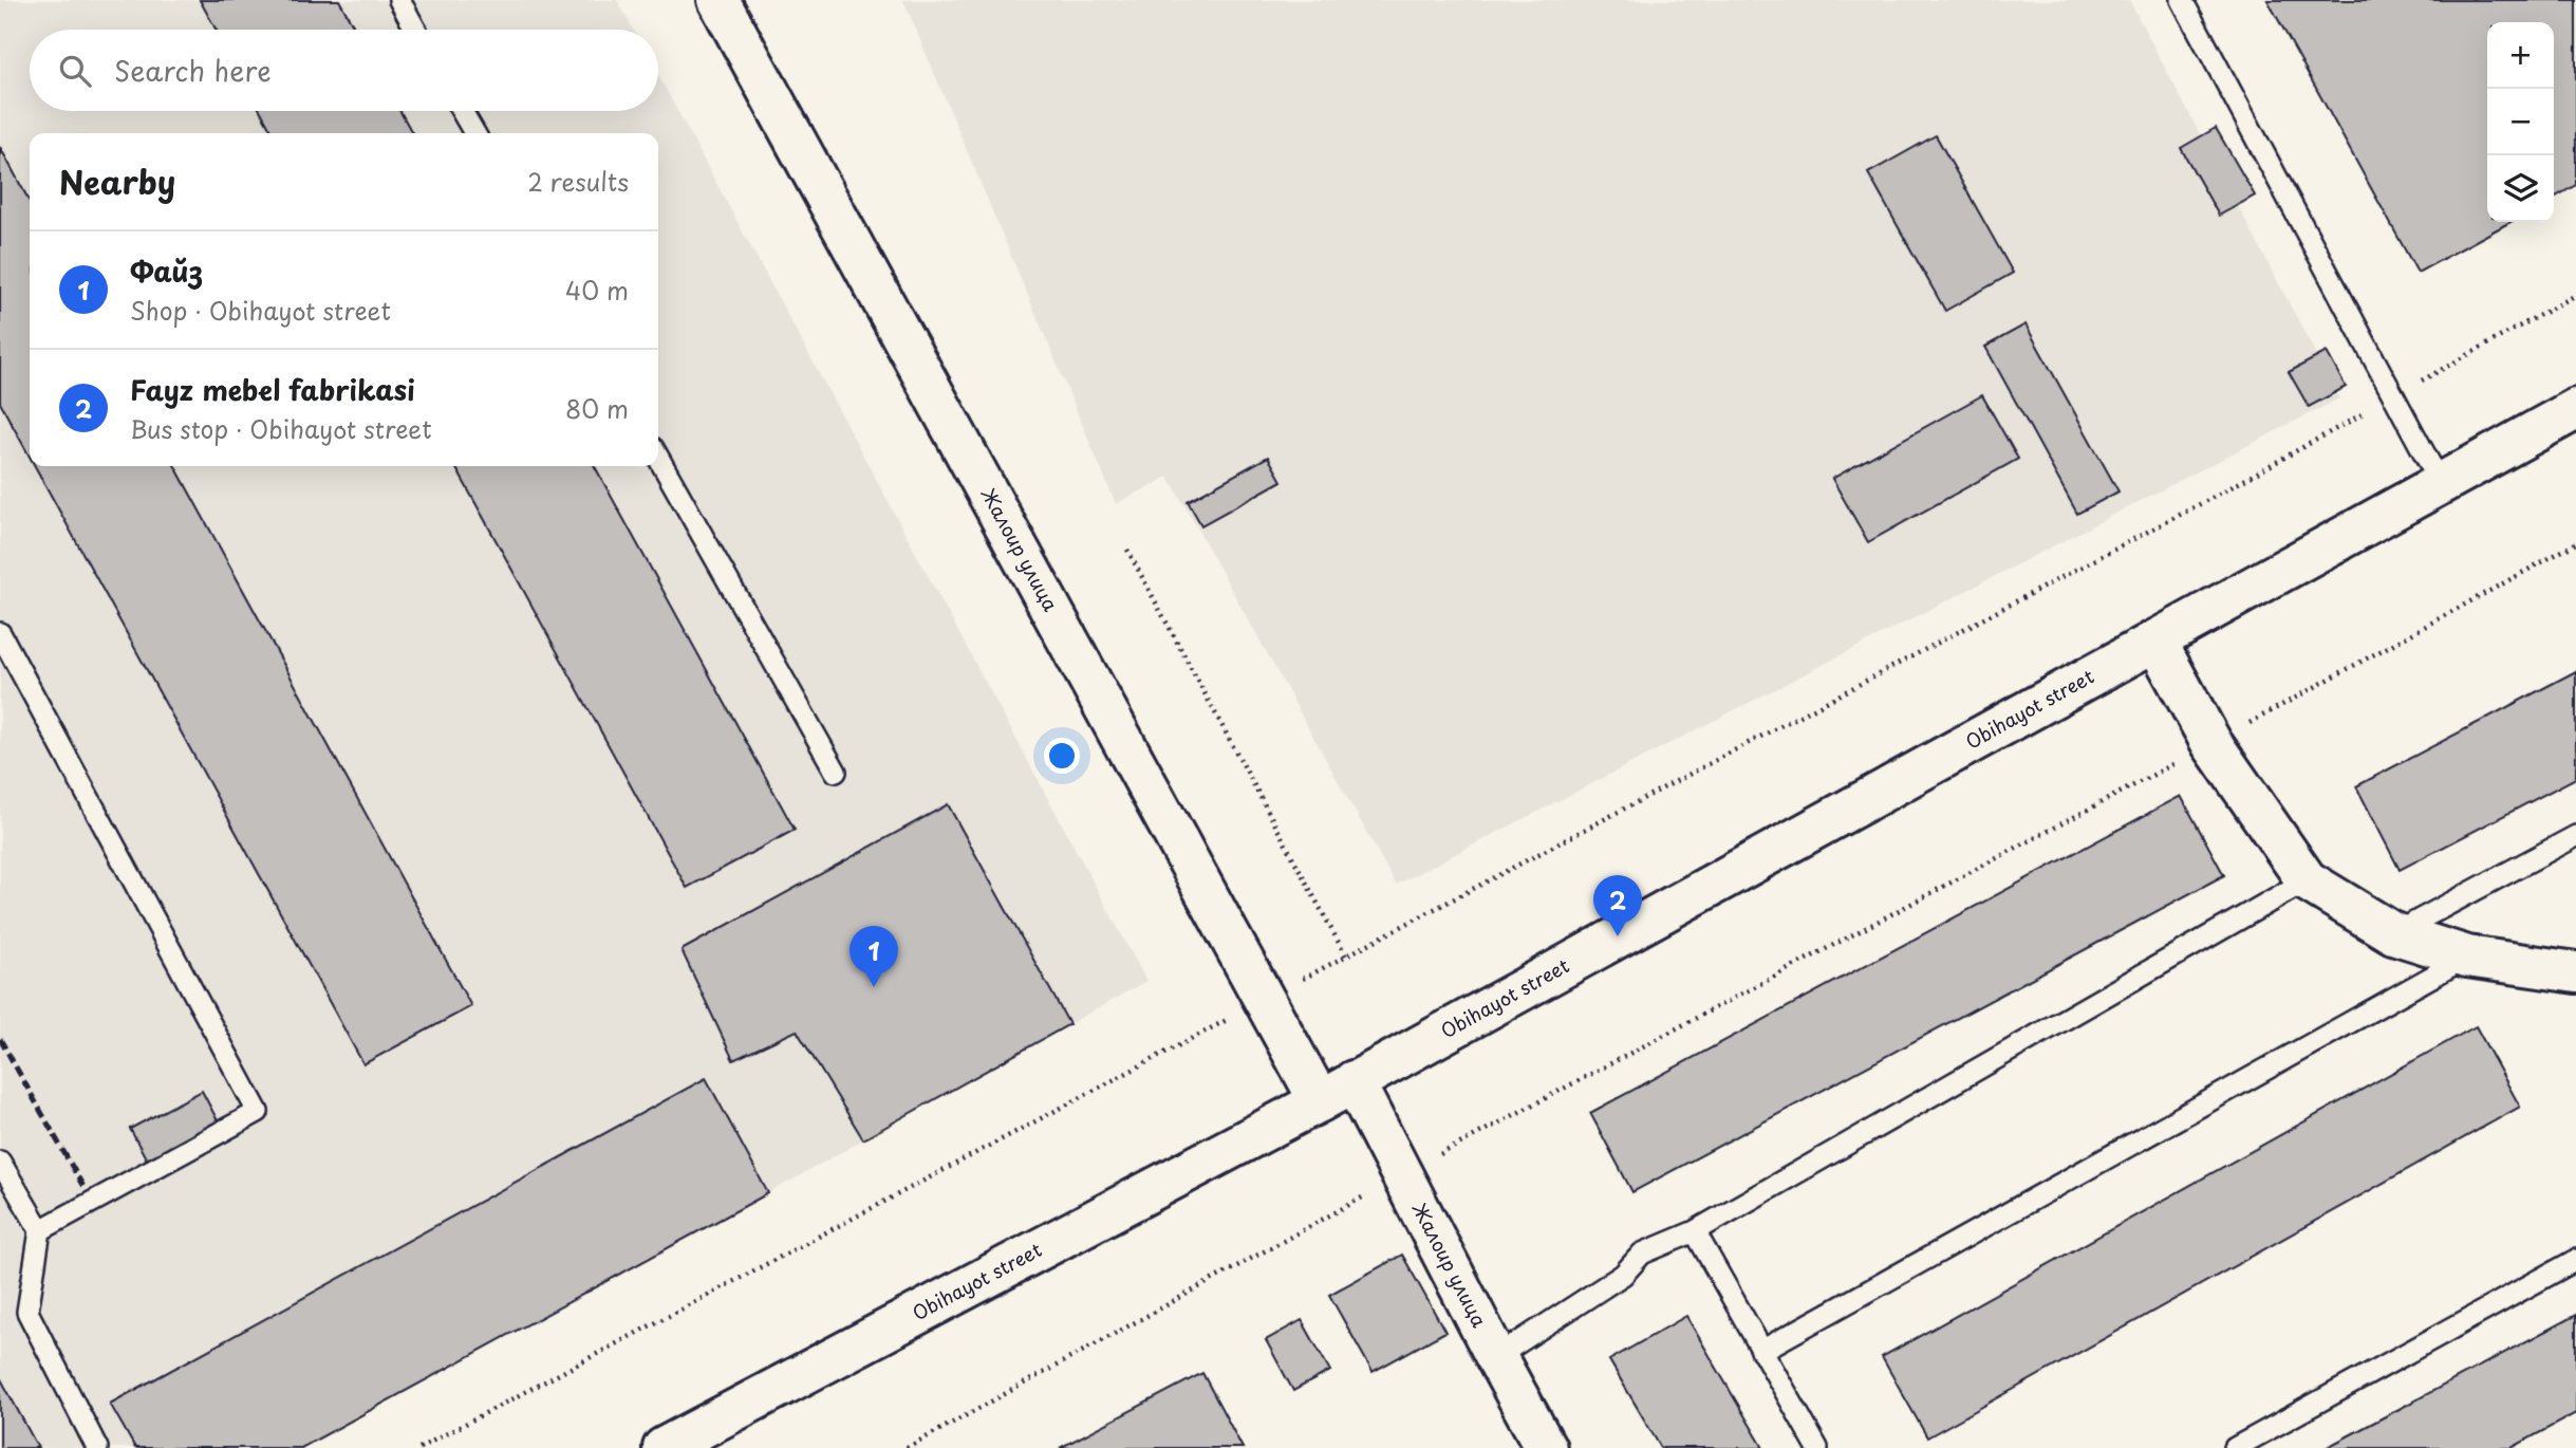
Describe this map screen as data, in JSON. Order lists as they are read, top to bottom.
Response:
{
  "streets": {
    "street": ["Жалоир улица", "Obihayot street"]
  },
  "crossings": [
    ["Жалоир улица", "Obihayot street"]
  ],
  "page": {
    "map_buttons": ["+", "−"],
    "search": "Search here",
    "heading": ["Nearby", "2 results"],
    "list": [
      {
        "mark": "1",
        "name": "Файз",
        "note": "Shop · Obihayot street",
        "value": "40 m"
      },
      {
        "mark": "2",
        "name": "Fayz mebel fabrikasi",
        "note": "Bus stop · Obihayot street",
        "value": "80 m"
      }
    ],
    "pins": ["2", "1"]
  }
}
